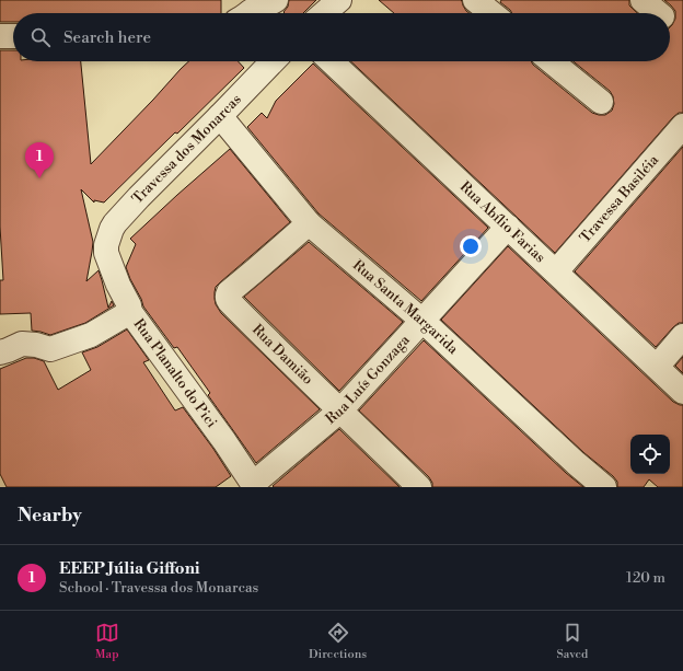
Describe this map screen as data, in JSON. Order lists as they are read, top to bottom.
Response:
{
  "streets": {
    "street": [
      "Travessa dos Monarcas",
      "Travessa Basiléia",
      "Rua Abílio Farias",
      "Rua Santa Margarida",
      "Rua Damião",
      "Rua Planalto do Pici",
      "Rua Luís Gonzaga"
    ]
  },
  "crossings": [
    ["Travessa dos Monarcas", "Rua Santa Margarida"],
    ["Travessa dos Monarcas", "Rua Planalto do Pici"],
    ["Travessa Basiléia", "Rua Abílio Farias"],
    ["Rua Abílio Farias", "Rua Luís Gonzaga"],
    ["Rua Santa Margarida", "Rua Damião"],
    ["Rua Santa Margarida", "Rua Luís Gonzaga"],
    ["Rua Damião", "Rua Luís Gonzaga"],
    ["Rua Planalto do Pici", "Rua Luís Gonzaga"]
  ],
  "page": {
    "search": "Search here",
    "pins": "1",
    "heading": "Nearby",
    "list": [
      {
        "mark": "1",
        "name": "EEEP Júlia Giffoni",
        "note": "School · Travessa dos Monarcas",
        "value": "120 m"
      }
    ],
    "nav": ["Map", "Directions", "Saved"]
  }
}
